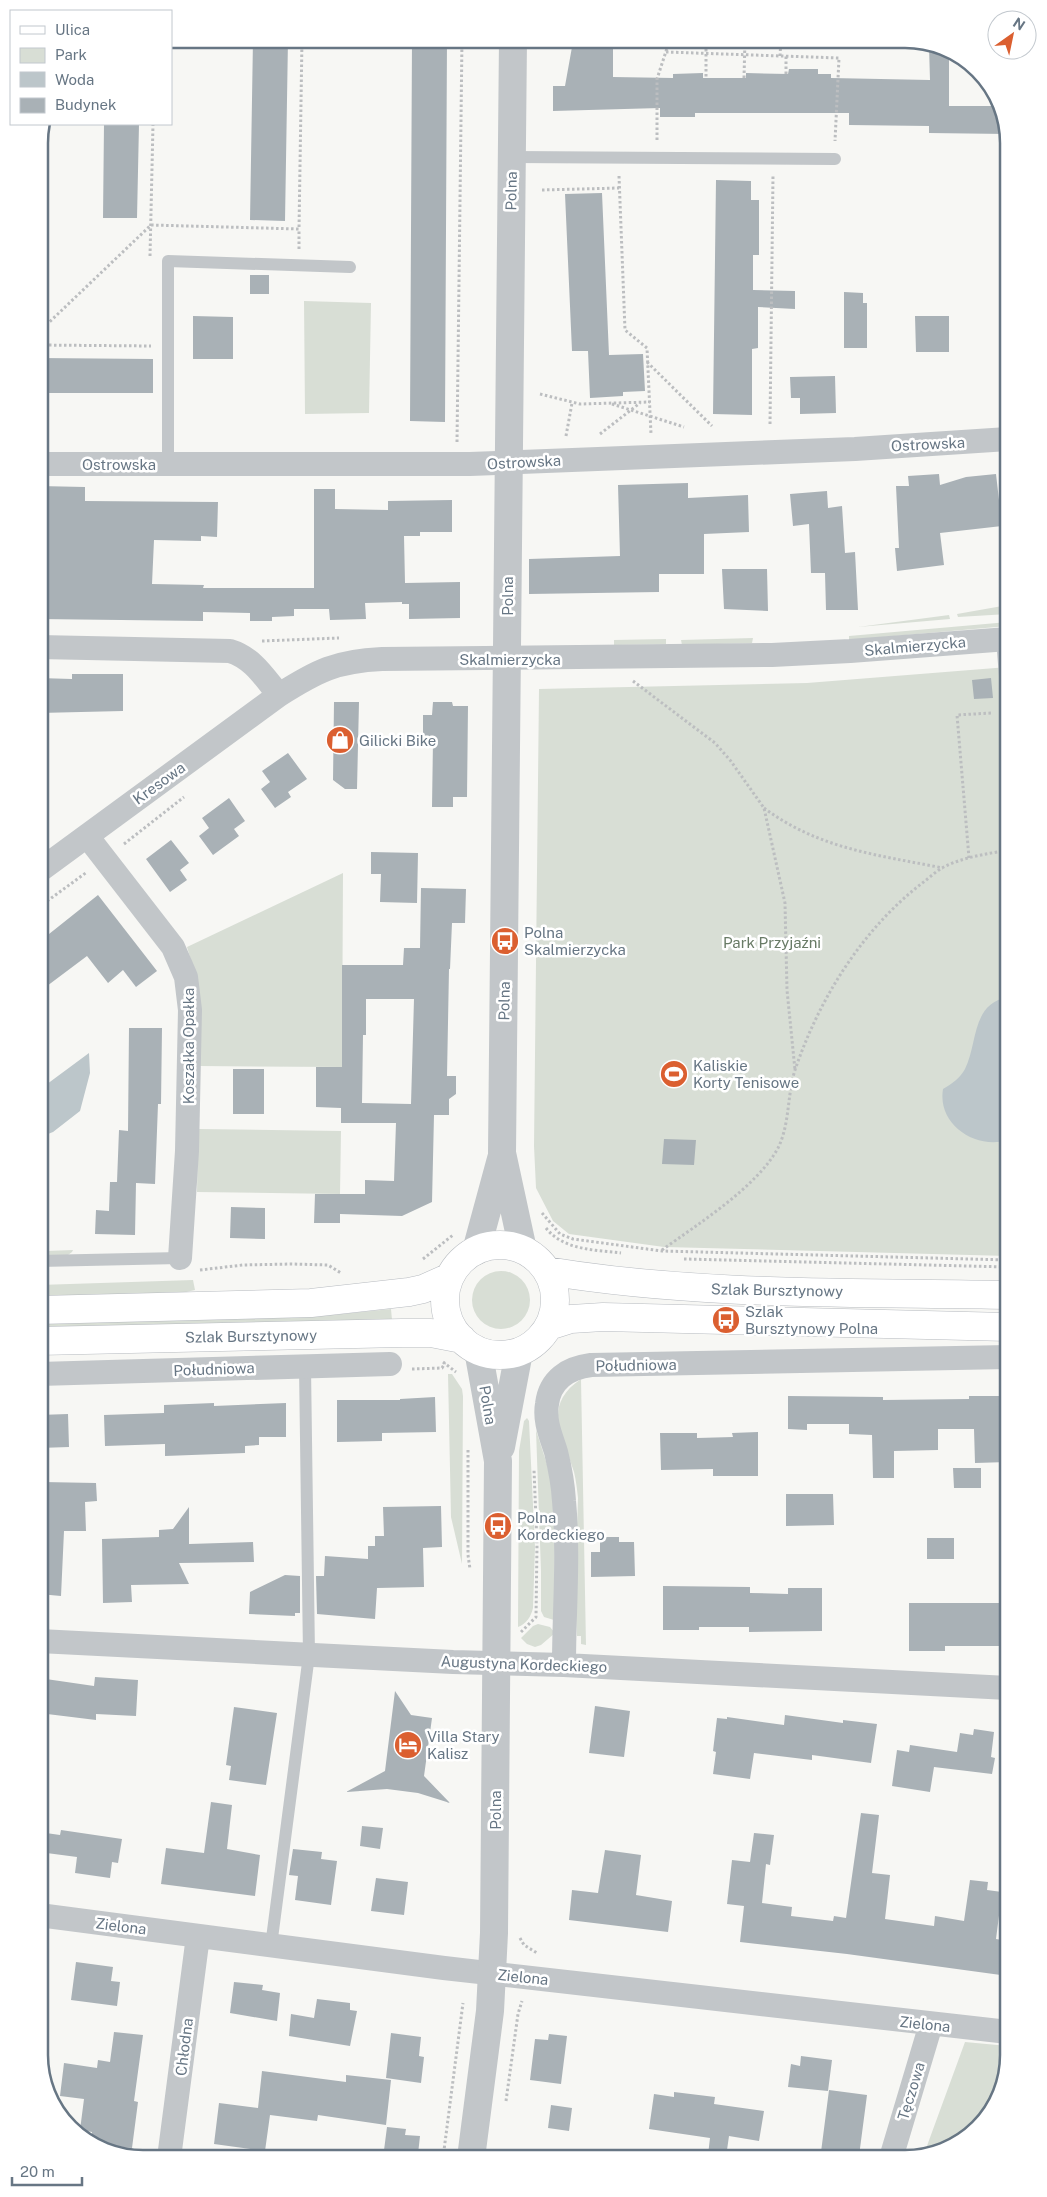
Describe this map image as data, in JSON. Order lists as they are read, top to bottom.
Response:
{
  "streets": {
    "main road": ["Szlak Bursztynowy"],
    "street": [
      "Polna",
      "Ostrowska",
      "Skalmierzycka",
      "Kresowa",
      "Koszałka Opałka",
      "Południowa",
      "Augustyna Kordeckiego",
      "Zielona",
      "Chłodna",
      "Tęczowa"
    ]
  },
  "crossings": [
    ["Polna", "Ostrowska"],
    ["Polna", "Skalmierzycka"],
    ["Polna", "Szlak Bursztynowy"],
    ["Polna", "Augustyna Kordeckiego"],
    ["Polna", "Zielona"],
    ["Skalmierzycka", "Kresowa"],
    ["Kresowa", "Koszałka Opałka"],
    ["Południowa", "Augustyna Kordeckiego"],
    ["Zielona", "Chłodna"],
    ["Zielona", "Tęczowa"]
  ],
  "parks": ["Park Przyjaźni"],
  "places": {
    "shop": ["Gilicki Bike"],
    "bus stop": ["Polna Skalmierzycka", "Szlak Bursztynowy Polna", "Polna Kordeckiego"],
    "sports": ["Kaliskie Korty Tenisowe"],
    "hotel": ["Villa Stary Kalisz"]
  },
  "legend": [
    "Ulica",
    "Park",
    "Woda",
    "Budynek"
  ],
  "scale_bar": "20 m",
  "north": "top right"
}
